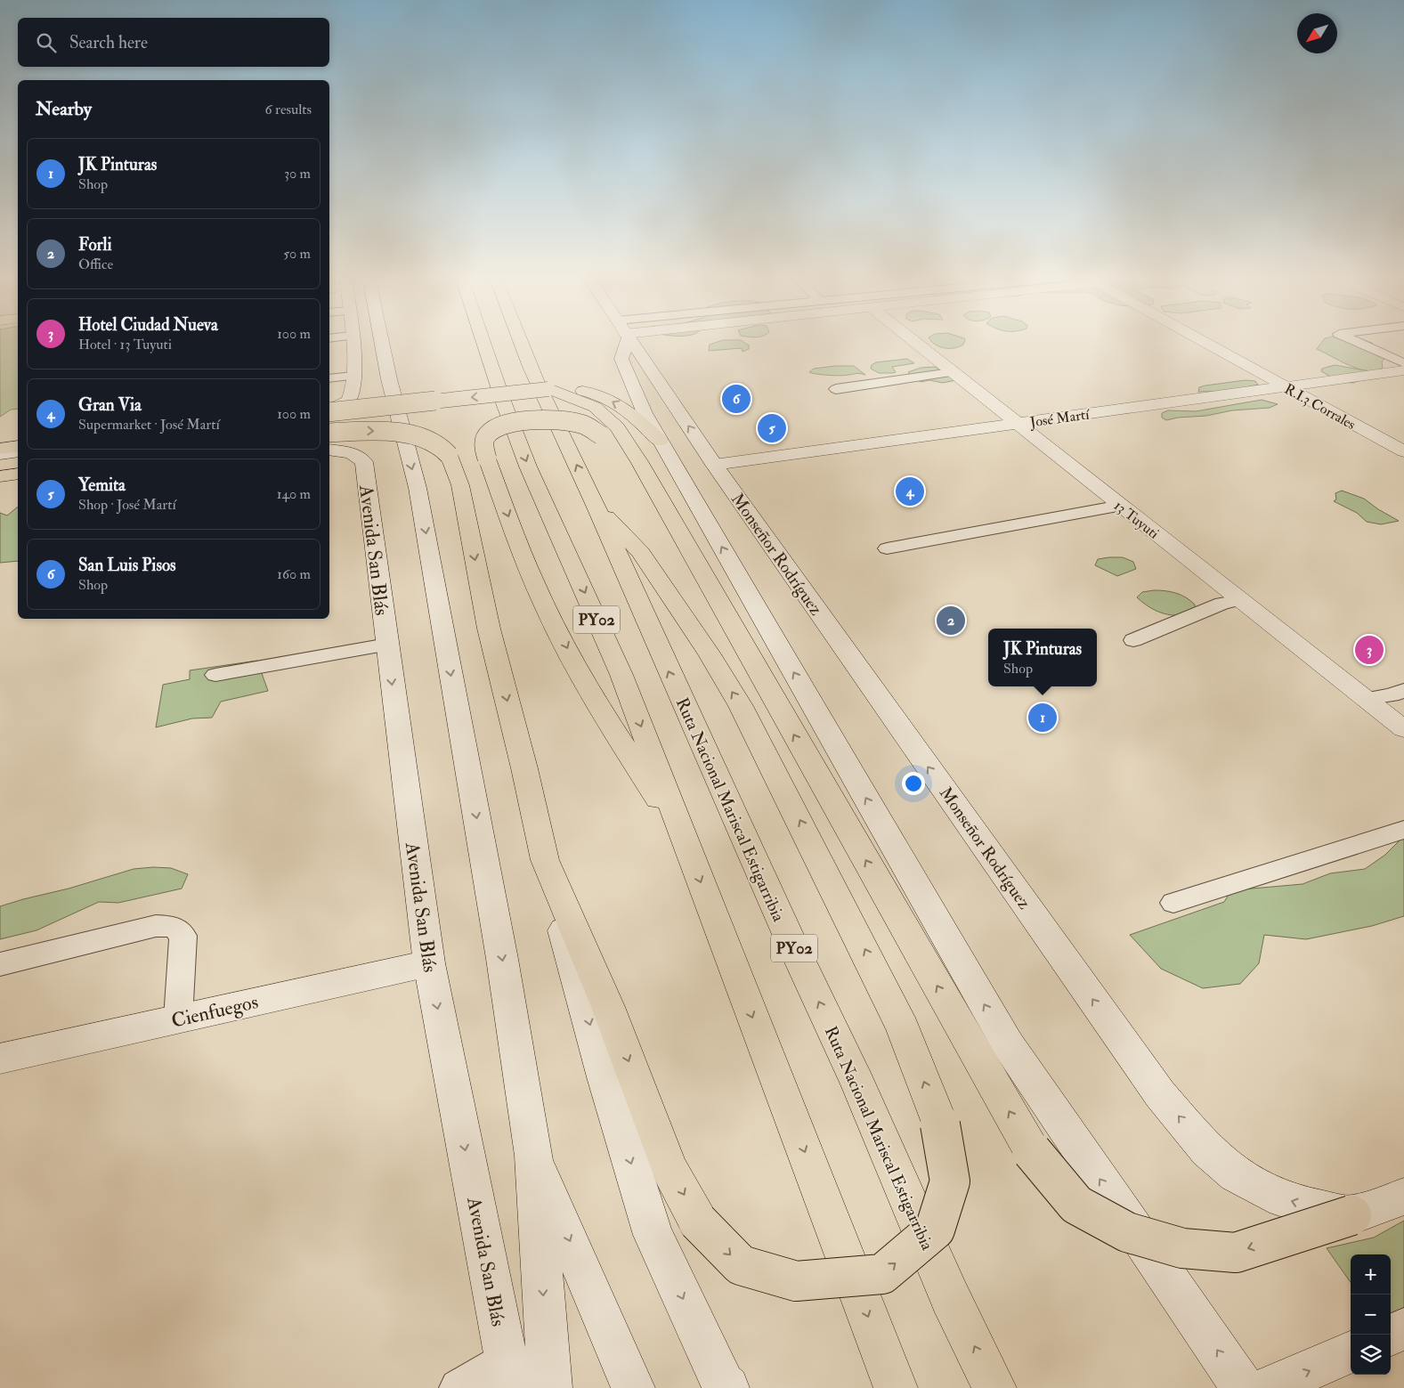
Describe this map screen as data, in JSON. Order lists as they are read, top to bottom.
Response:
{
  "streets": {
    "highway": ["PY02", "Ruta Nacional Mariscal Estigarribia"],
    "street": [
      "R.I.3 Corrales",
      "José Martí",
      "13 Tuyuti",
      "Avenida San Blás",
      "Monseñor Rodríguez",
      "Cienfuegos"
    ]
  },
  "crossings": [
    ["R.I.3 Corrales", "José Martí"],
    ["José Martí", "13 Tuyuti"],
    ["José Martí", "Monseñor Rodríguez"],
    ["Avenida San Blás", "Cienfuegos"]
  ],
  "north": "bottom left",
  "page": {
    "search": "Search here",
    "heading": ["Nearby", "6 results"],
    "list": [
      {
        "mark": "1",
        "name": "JK Pinturas",
        "note": "Shop",
        "value": "30 m"
      },
      {
        "mark": "2",
        "name": "Forli",
        "note": "Office",
        "value": "50 m"
      },
      {
        "mark": "3",
        "name": "Hotel Ciudad Nueva",
        "note": "Hotel · 13 Tuyuti",
        "value": "100 m"
      },
      {
        "mark": "4",
        "name": "Gran Via",
        "note": "Supermarket · José Martí",
        "value": "100 m"
      },
      {
        "mark": "5",
        "name": "Yemita",
        "note": "Shop · José Martí",
        "value": "140 m"
      },
      {
        "mark": "6",
        "name": "San Luis Pisos",
        "note": "Shop",
        "value": "160 m"
      }
    ],
    "pins": [
      "6",
      "5",
      "4",
      "2",
      "3",
      "1"
    ],
    "popup": ["JK Pinturas", "Shop"],
    "map_buttons": ["+", "−"]
  }
}
